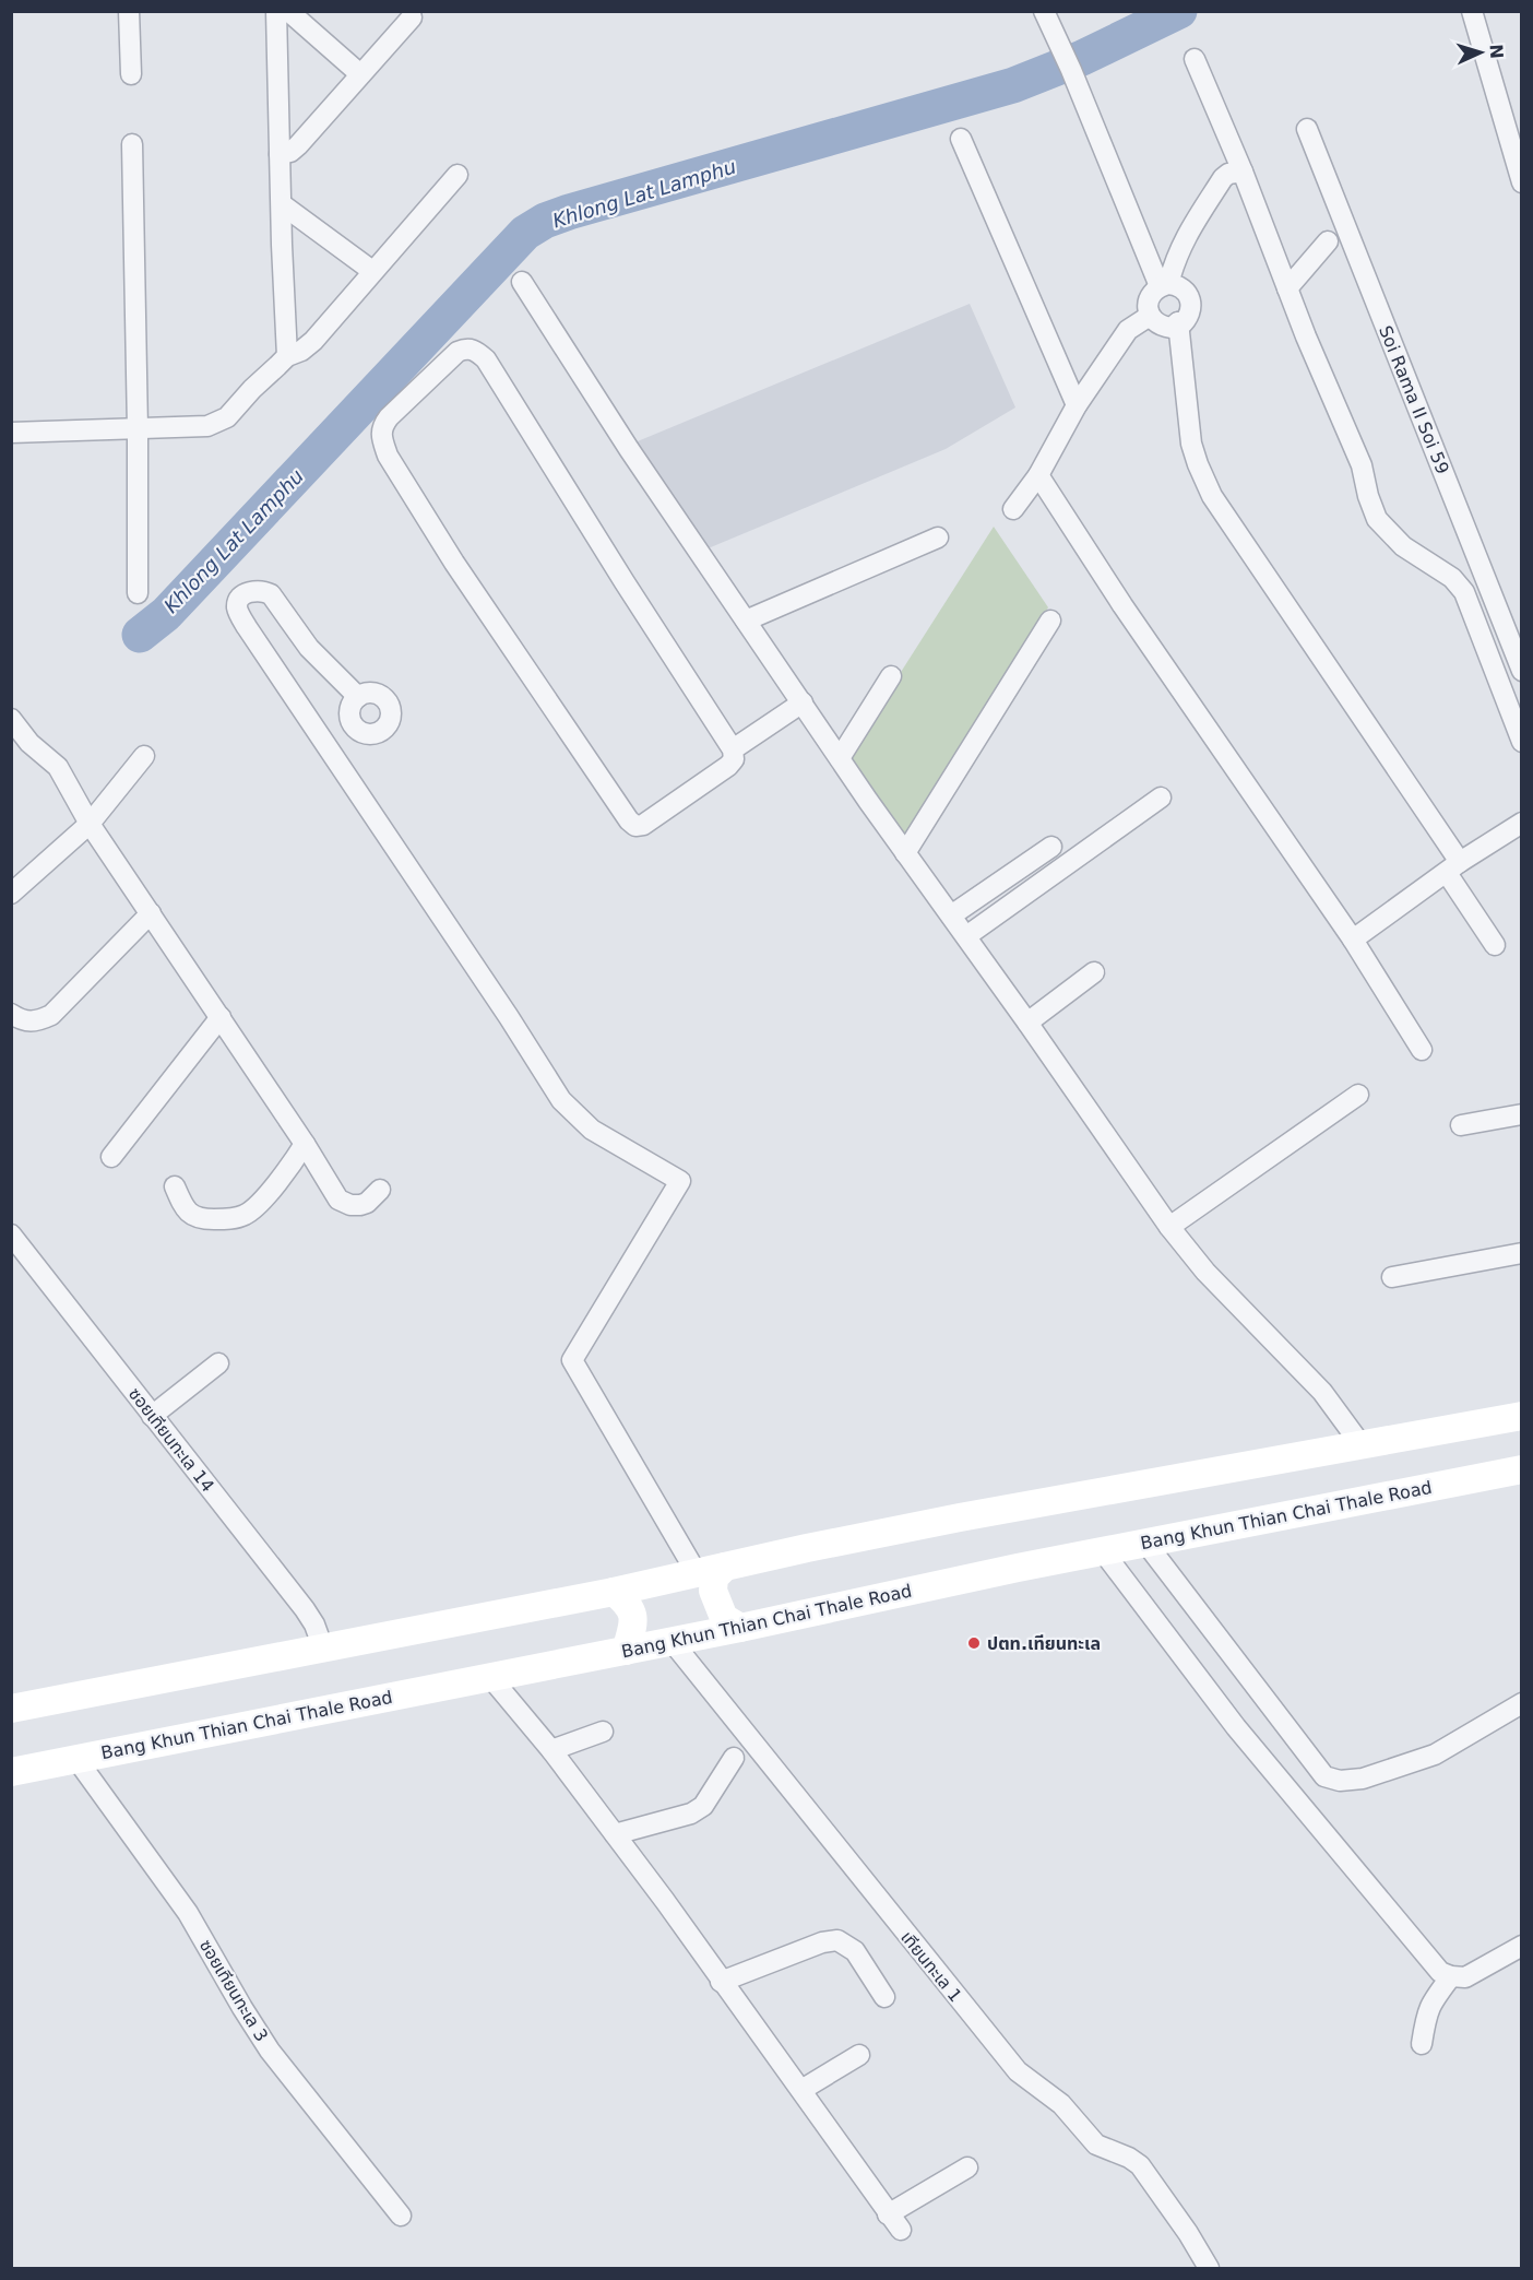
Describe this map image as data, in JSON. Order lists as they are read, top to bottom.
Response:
{
  "streets": {
    "main road": ["Bang Khun Thian Chai Thale Road"],
    "street": [
      "Soi Rama II Soi 59",
      "ซอยเทียนทะเล 14",
      "เทียนทะเล 1",
      "ซอยเทียนทะเล 3"
    ]
  },
  "crossings": [
    ["Bang Khun Thian Chai Thale Road", "เทียนทะเล 1"],
    ["Bang Khun Thian Chai Thale Road", "ซอยเทียนทะเล 3"]
  ],
  "water": ["Khlong Lat Lamphu"],
  "places": ["ปตท.เทียนทะเล"],
  "north": "right"
}
